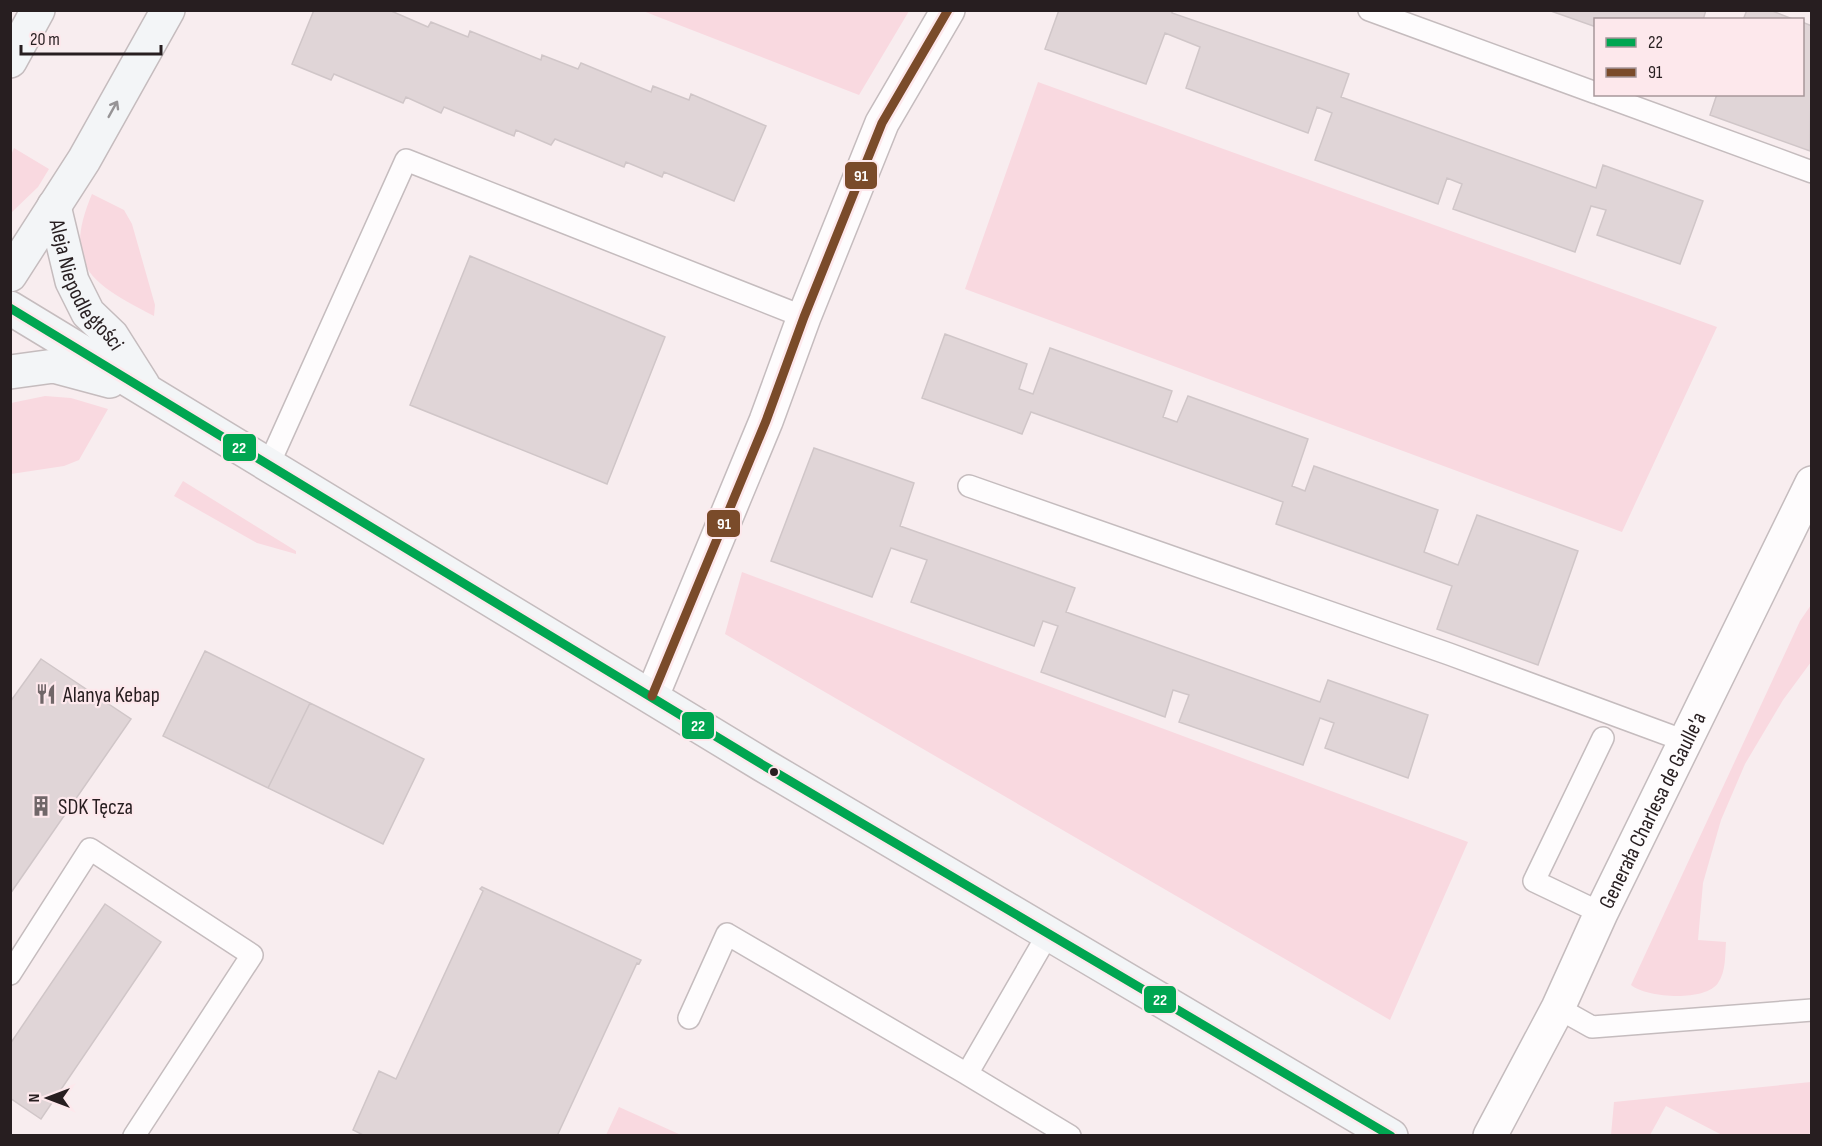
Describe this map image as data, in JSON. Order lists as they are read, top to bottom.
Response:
{
  "streets": {
    "street": ["Aleja Niepodległości", "Generała Charlesa de Gaulle'a"]
  },
  "one_way": ["Aleja Niepodległości"],
  "places": {
    "restaurant": ["Alanya Kebap"],
    "building": ["SDK Tęcza"]
  },
  "lines": ["transit line 91", "transit line 22"],
  "legend": ["22", "91"],
  "scale_bar": "20 m",
  "north": "left"
}
